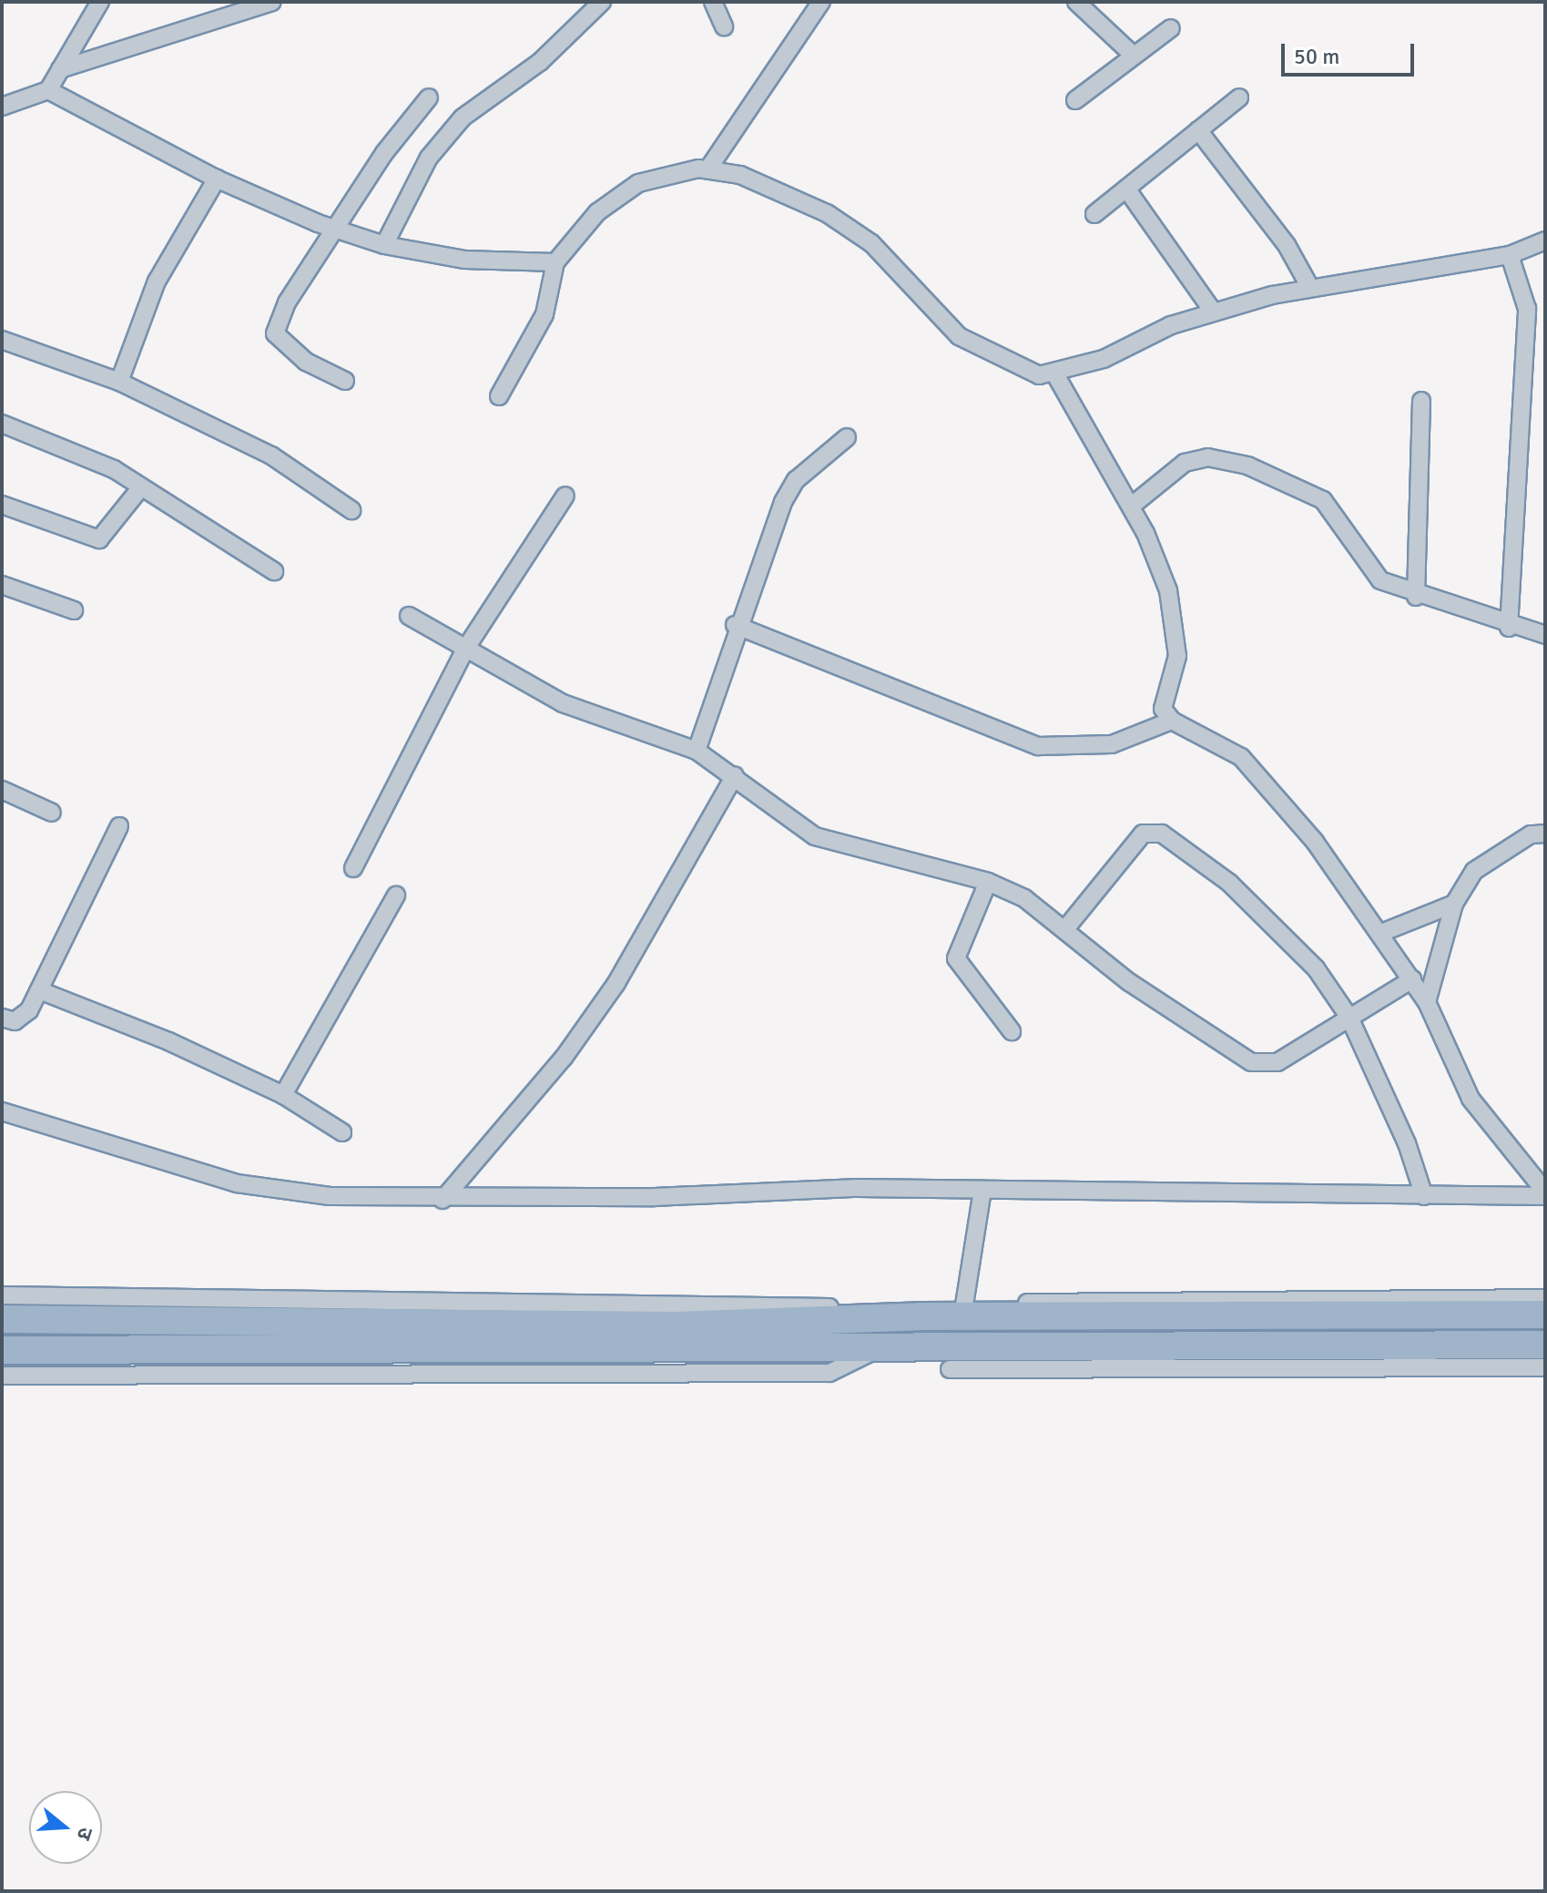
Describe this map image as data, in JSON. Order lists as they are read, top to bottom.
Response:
{
  "scale_bar": "50 m",
  "north": "right"
}
